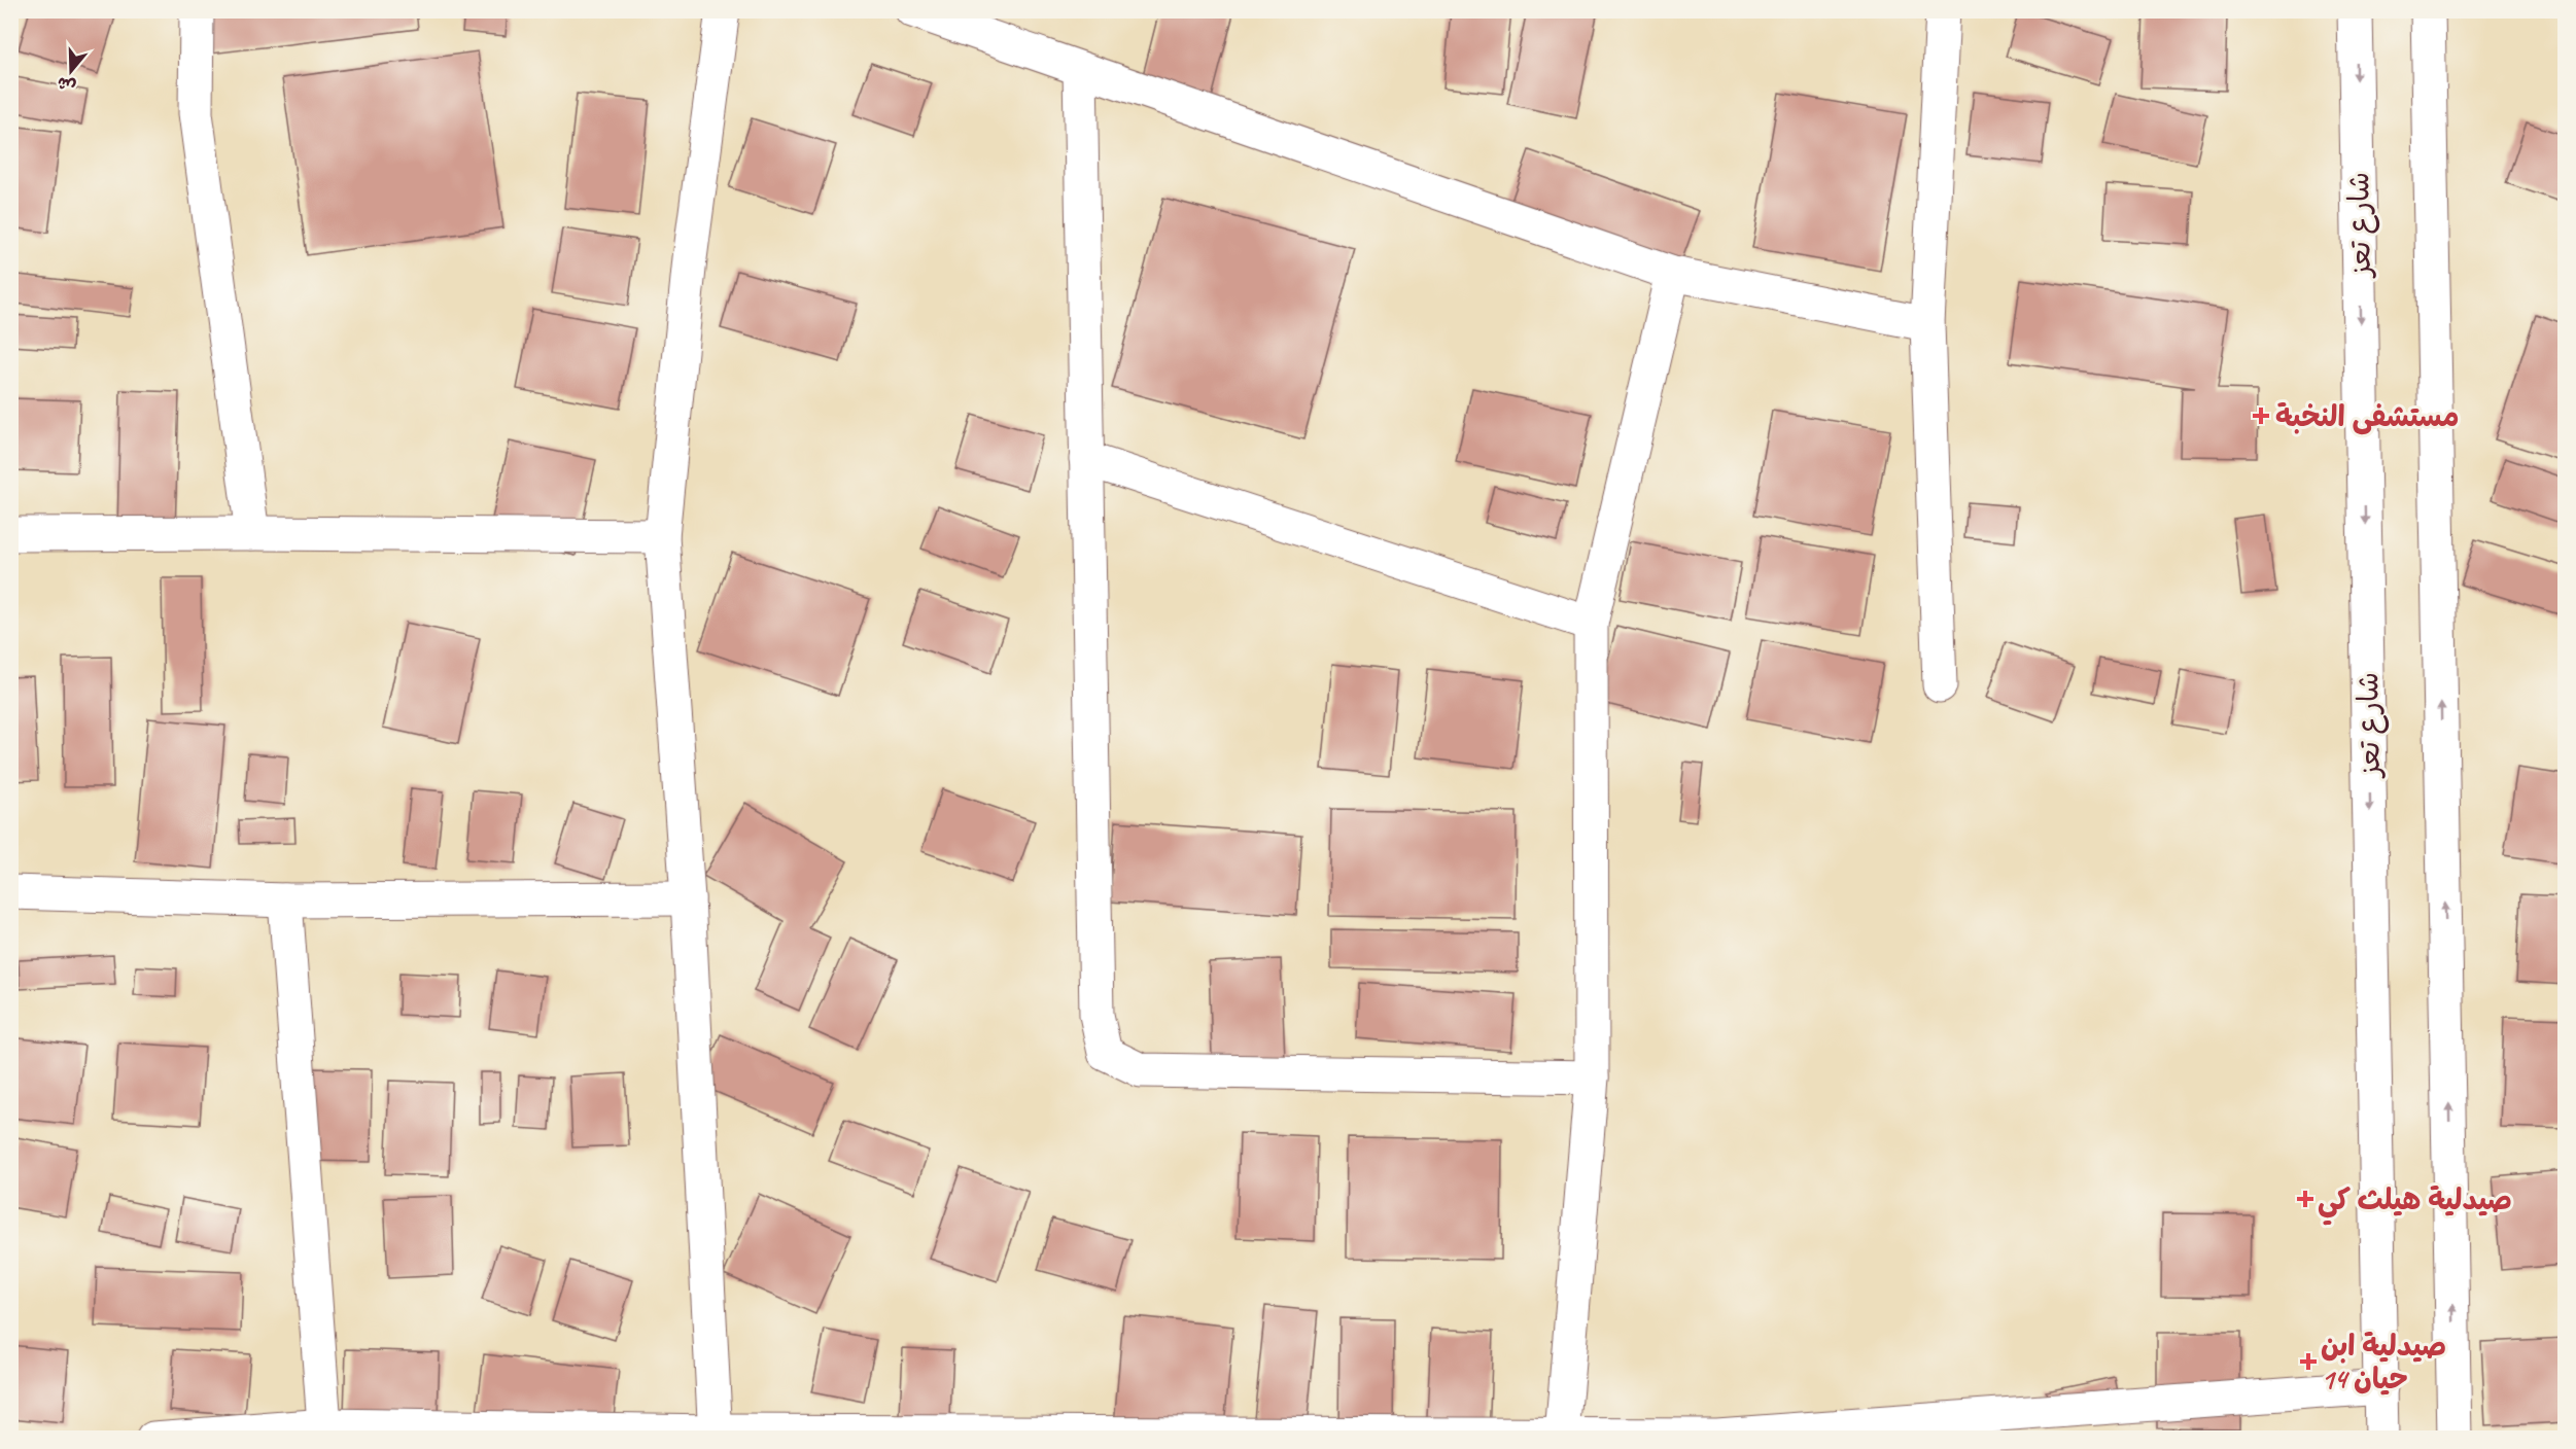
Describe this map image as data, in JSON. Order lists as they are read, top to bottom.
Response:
{
  "streets": {
    "main road": ["شارع تعز"]
  },
  "places": {
    "health": ["مستشفى النخبة", "صيدلية هيلث كي", "صيدلية ابن حيان 14"]
  },
  "north": "bottom"
}
